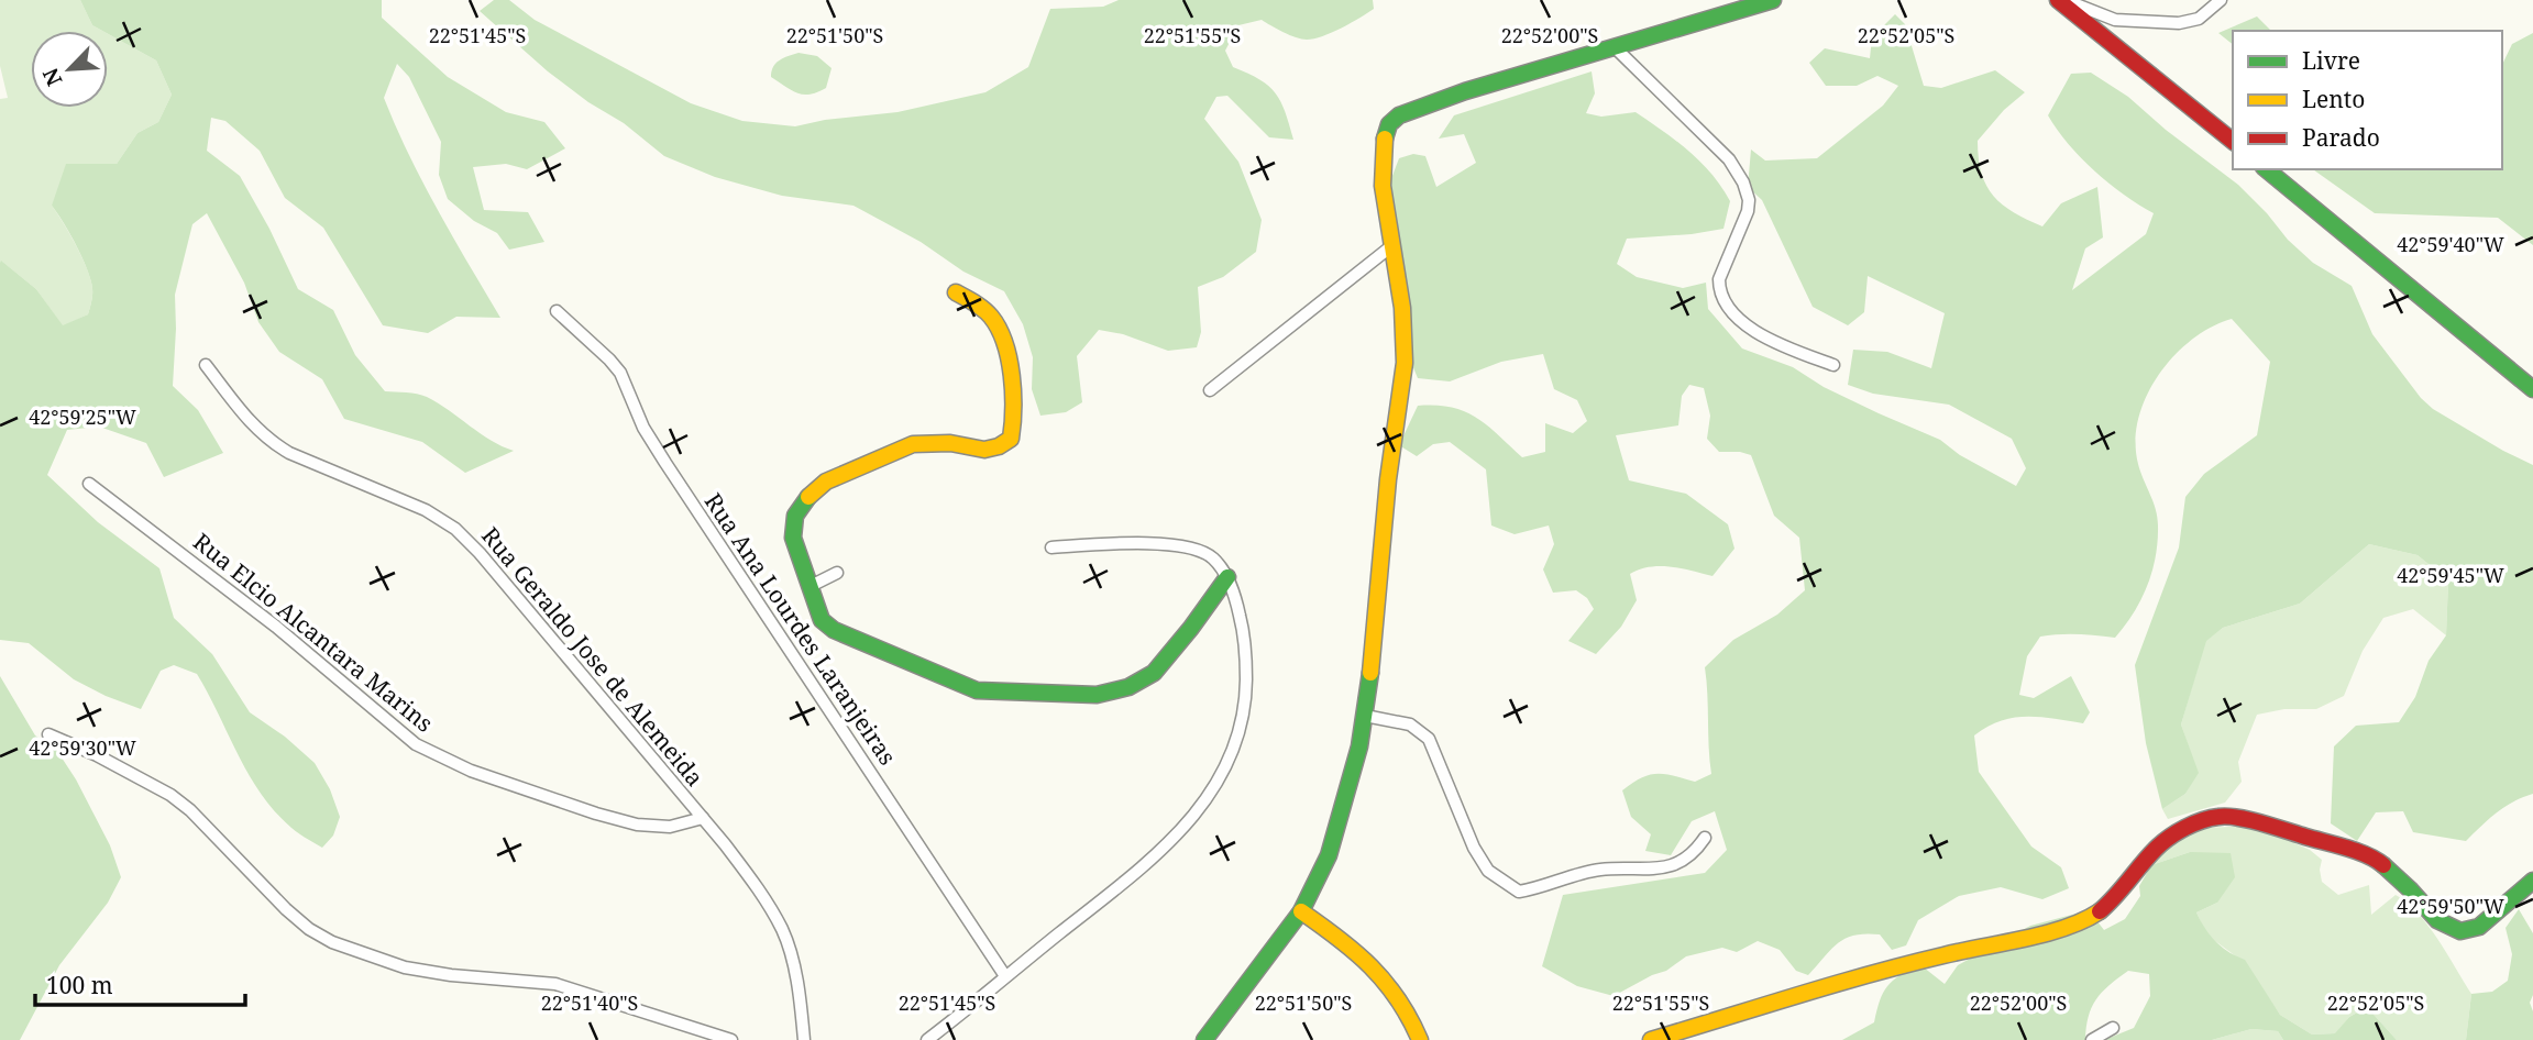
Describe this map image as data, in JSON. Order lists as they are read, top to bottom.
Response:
{
  "streets": {
    "street": ["Rua Ana Lourdes Laranjeiras", "Rua Elcio Alcantara Marins", "Rua Geraldo Jose de Alemeida"]
  },
  "crossings": [
    ["Rua Elcio Alcantara Marins", "Rua Geraldo Jose de Alemeida"]
  ],
  "legend": ["Livre", "Lento", "Parado"],
  "scale_bar": "100 m",
  "north": "bottom left",
  "coordinates": [
    "22°51'45\"S",
    "22°51'50\"S",
    "22°51'55\"S",
    "22°52'00\"S",
    "22°52'05\"S",
    "42°59'40\"W",
    "42°59'25\"W",
    "42°59'45\"W",
    "42°59'30\"W",
    "42°59'50\"W",
    "22°51'40\"S"
  ]
}
